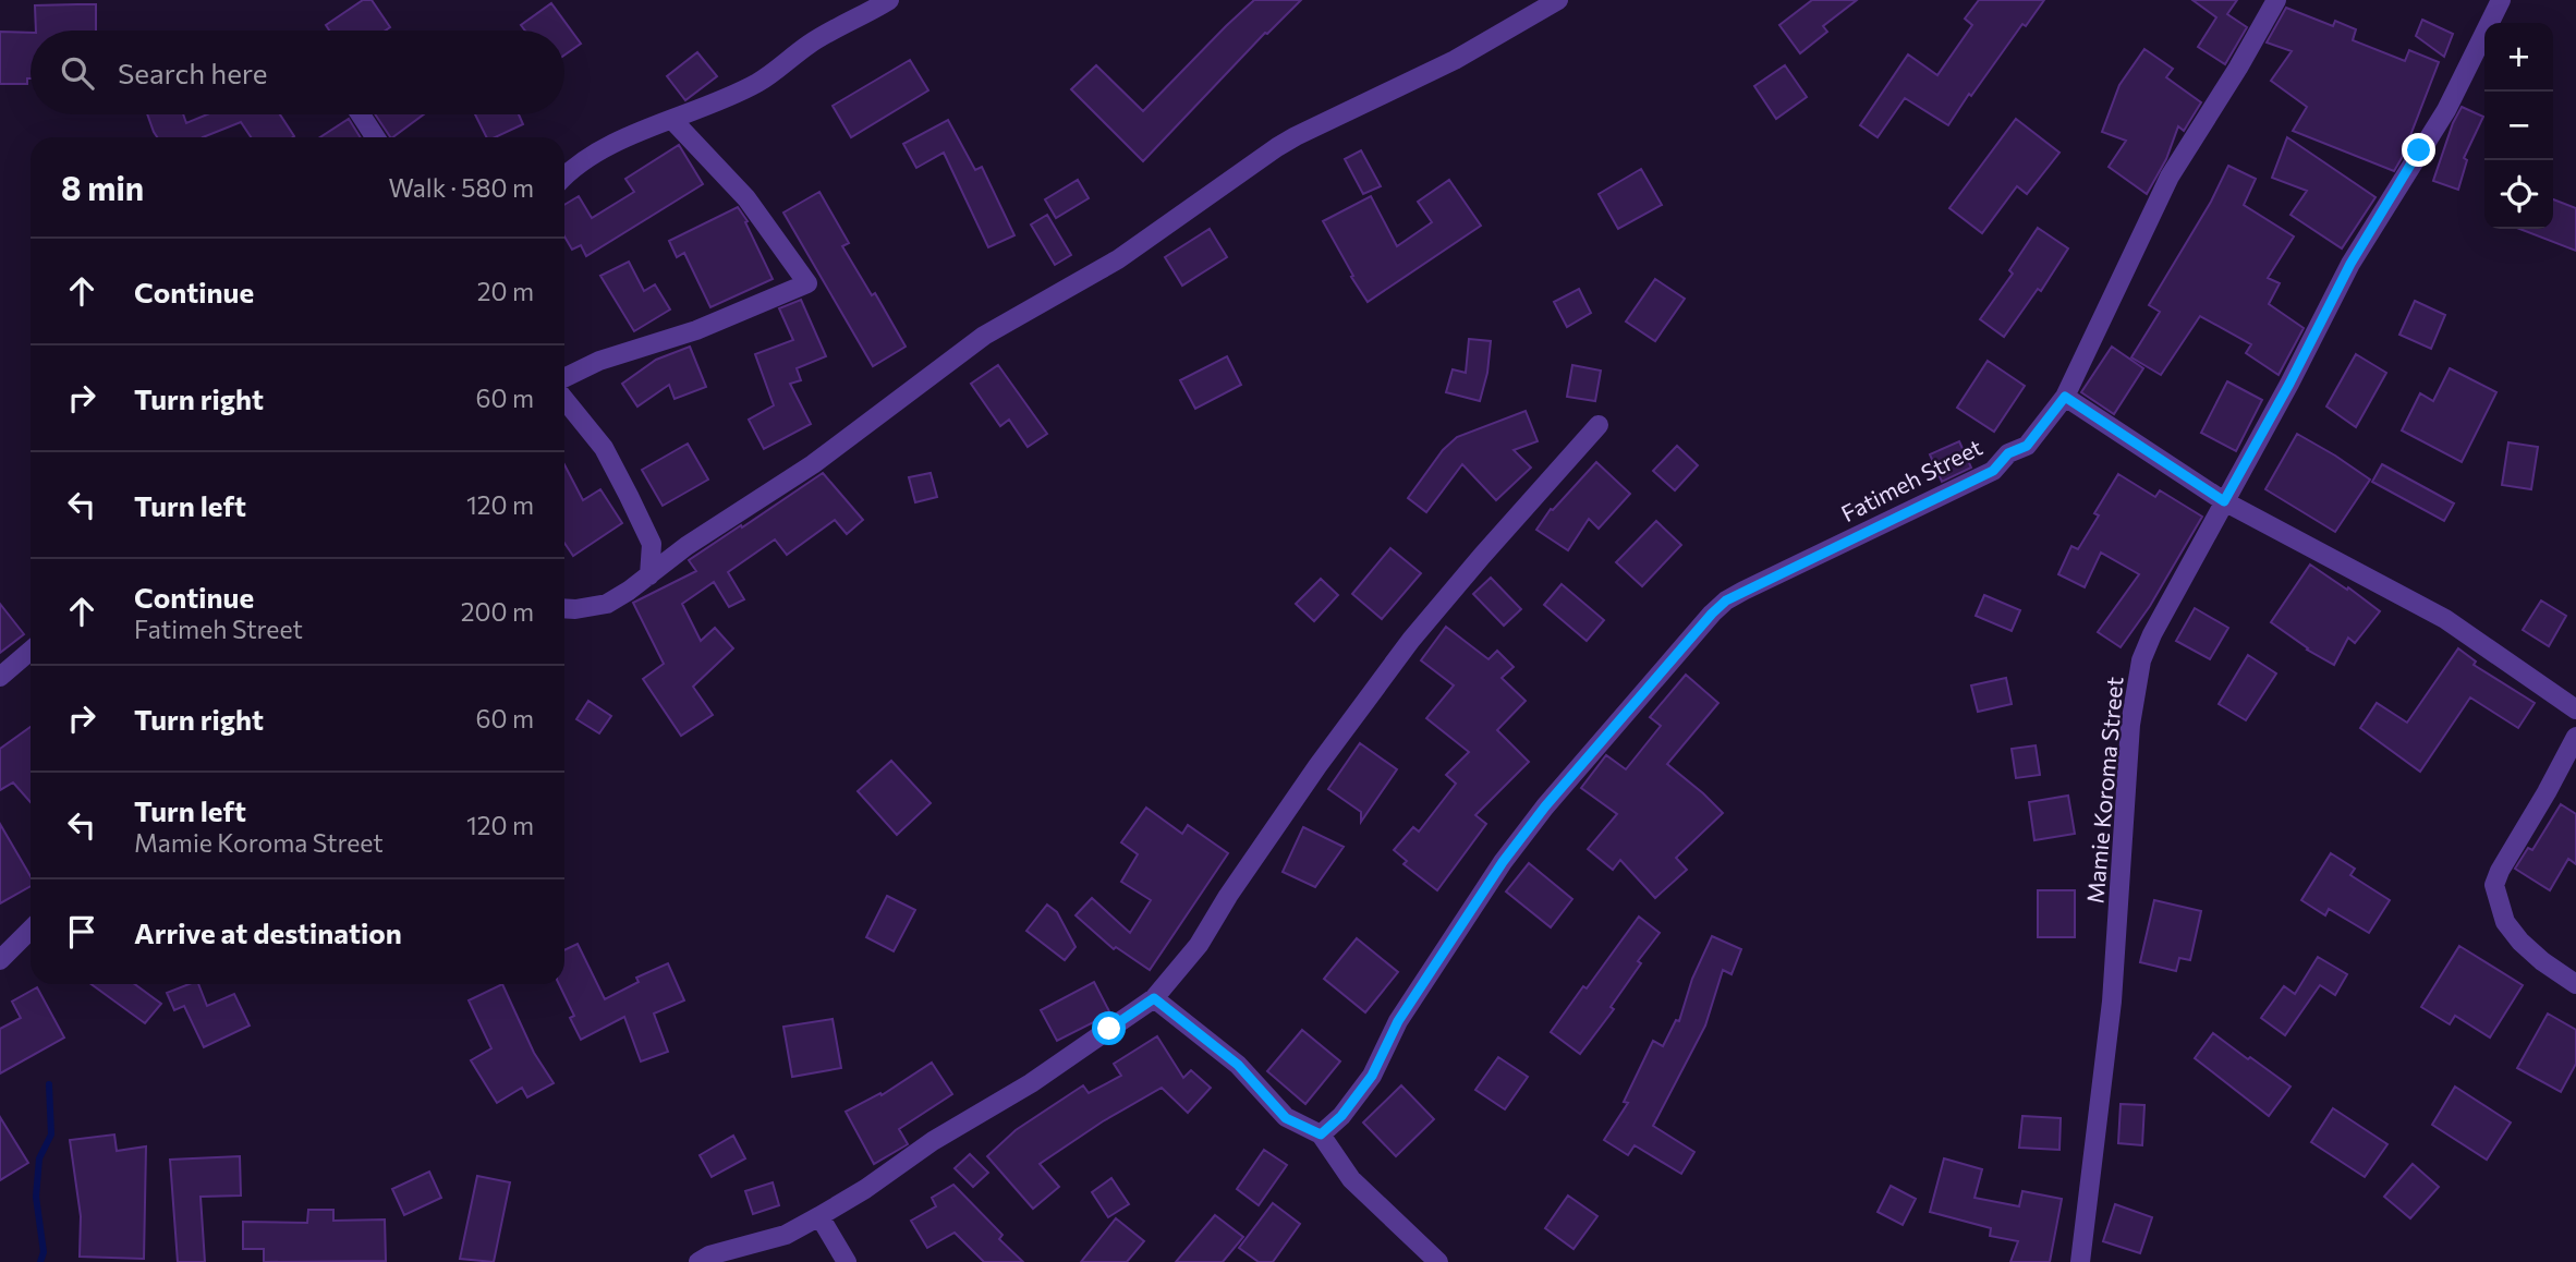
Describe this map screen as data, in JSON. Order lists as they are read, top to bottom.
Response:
{
  "streets": {
    "street": ["Fatimeh Street", "Mamie Koroma Street"]
  },
  "page": {
    "map_buttons": ["+", "−"],
    "search": "Search here",
    "heading": ["8 min", "Walk · 580 m"],
    "list": [
      ["Continue", "20 m"],
      ["Turn right", "60 m"],
      ["Turn left", "120 m"],
      ["Continue", "Fatimeh Street", "200 m"],
      ["Turn right", "60 m"],
      ["Turn left", "Mamie Koroma Street", "120 m"],
      "Arrive at destination"
    ]
  }
}
